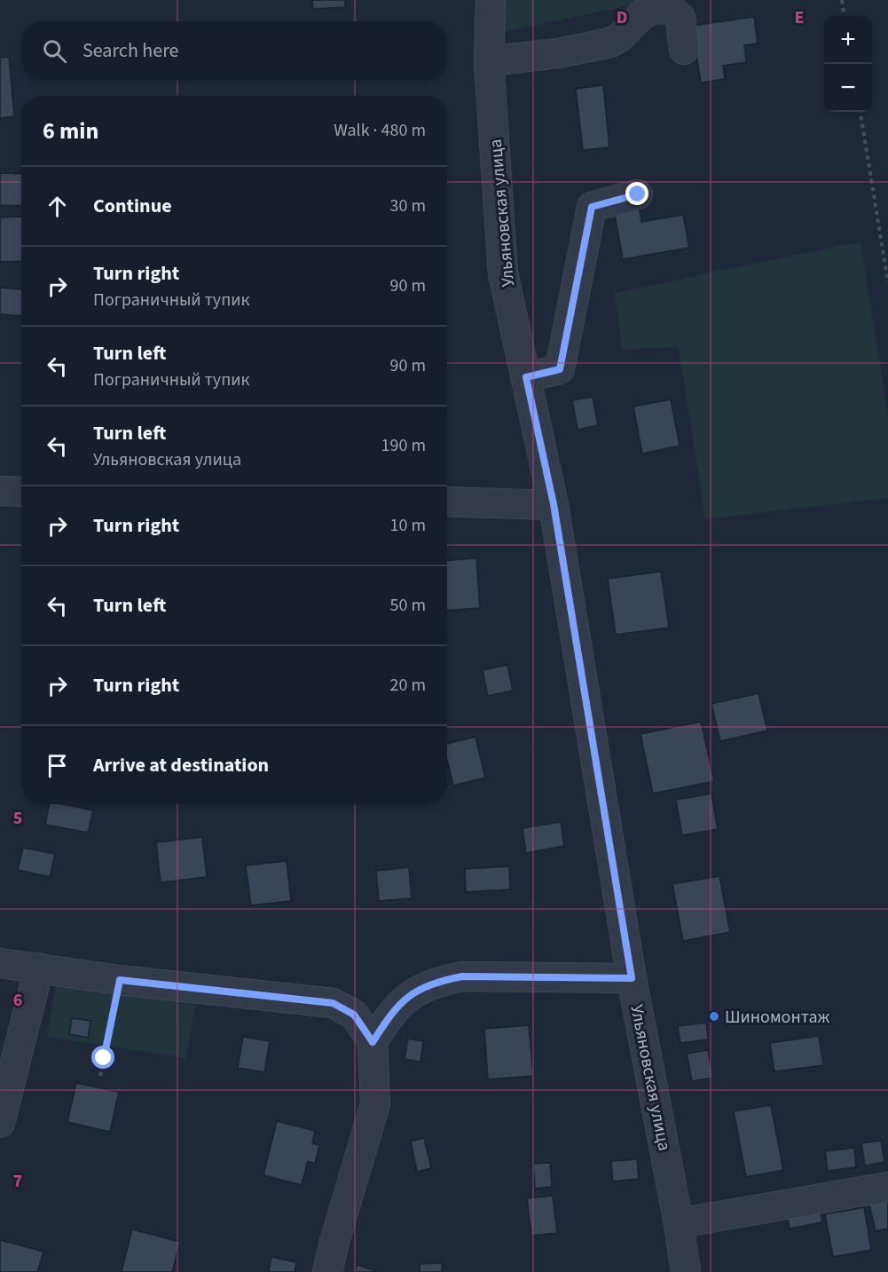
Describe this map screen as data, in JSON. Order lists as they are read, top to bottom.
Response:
{
  "streets": {
    "street": ["Ульяновская улица"]
  },
  "places": ["Шиномонтаж"],
  "page": {
    "map_buttons": ["+", "−"],
    "search": "Search here",
    "heading": ["6 min", "Walk · 480 m"],
    "list": [
      ["Continue", "30 m"],
      ["Turn right", "Пограничный тупик", "90 m"],
      ["Turn left", "Пограничный тупик", "90 m"],
      ["Turn left", "Ульяновская улица", "190 m"],
      ["Turn right", "10 m"],
      ["Turn left", "50 m"],
      ["Turn right", "20 m"],
      "Arrive at destination"
    ]
  },
  "grid": {
    "columns": ["D", "E"],
    "rows": ["5", "6", "7"]
  }
}
